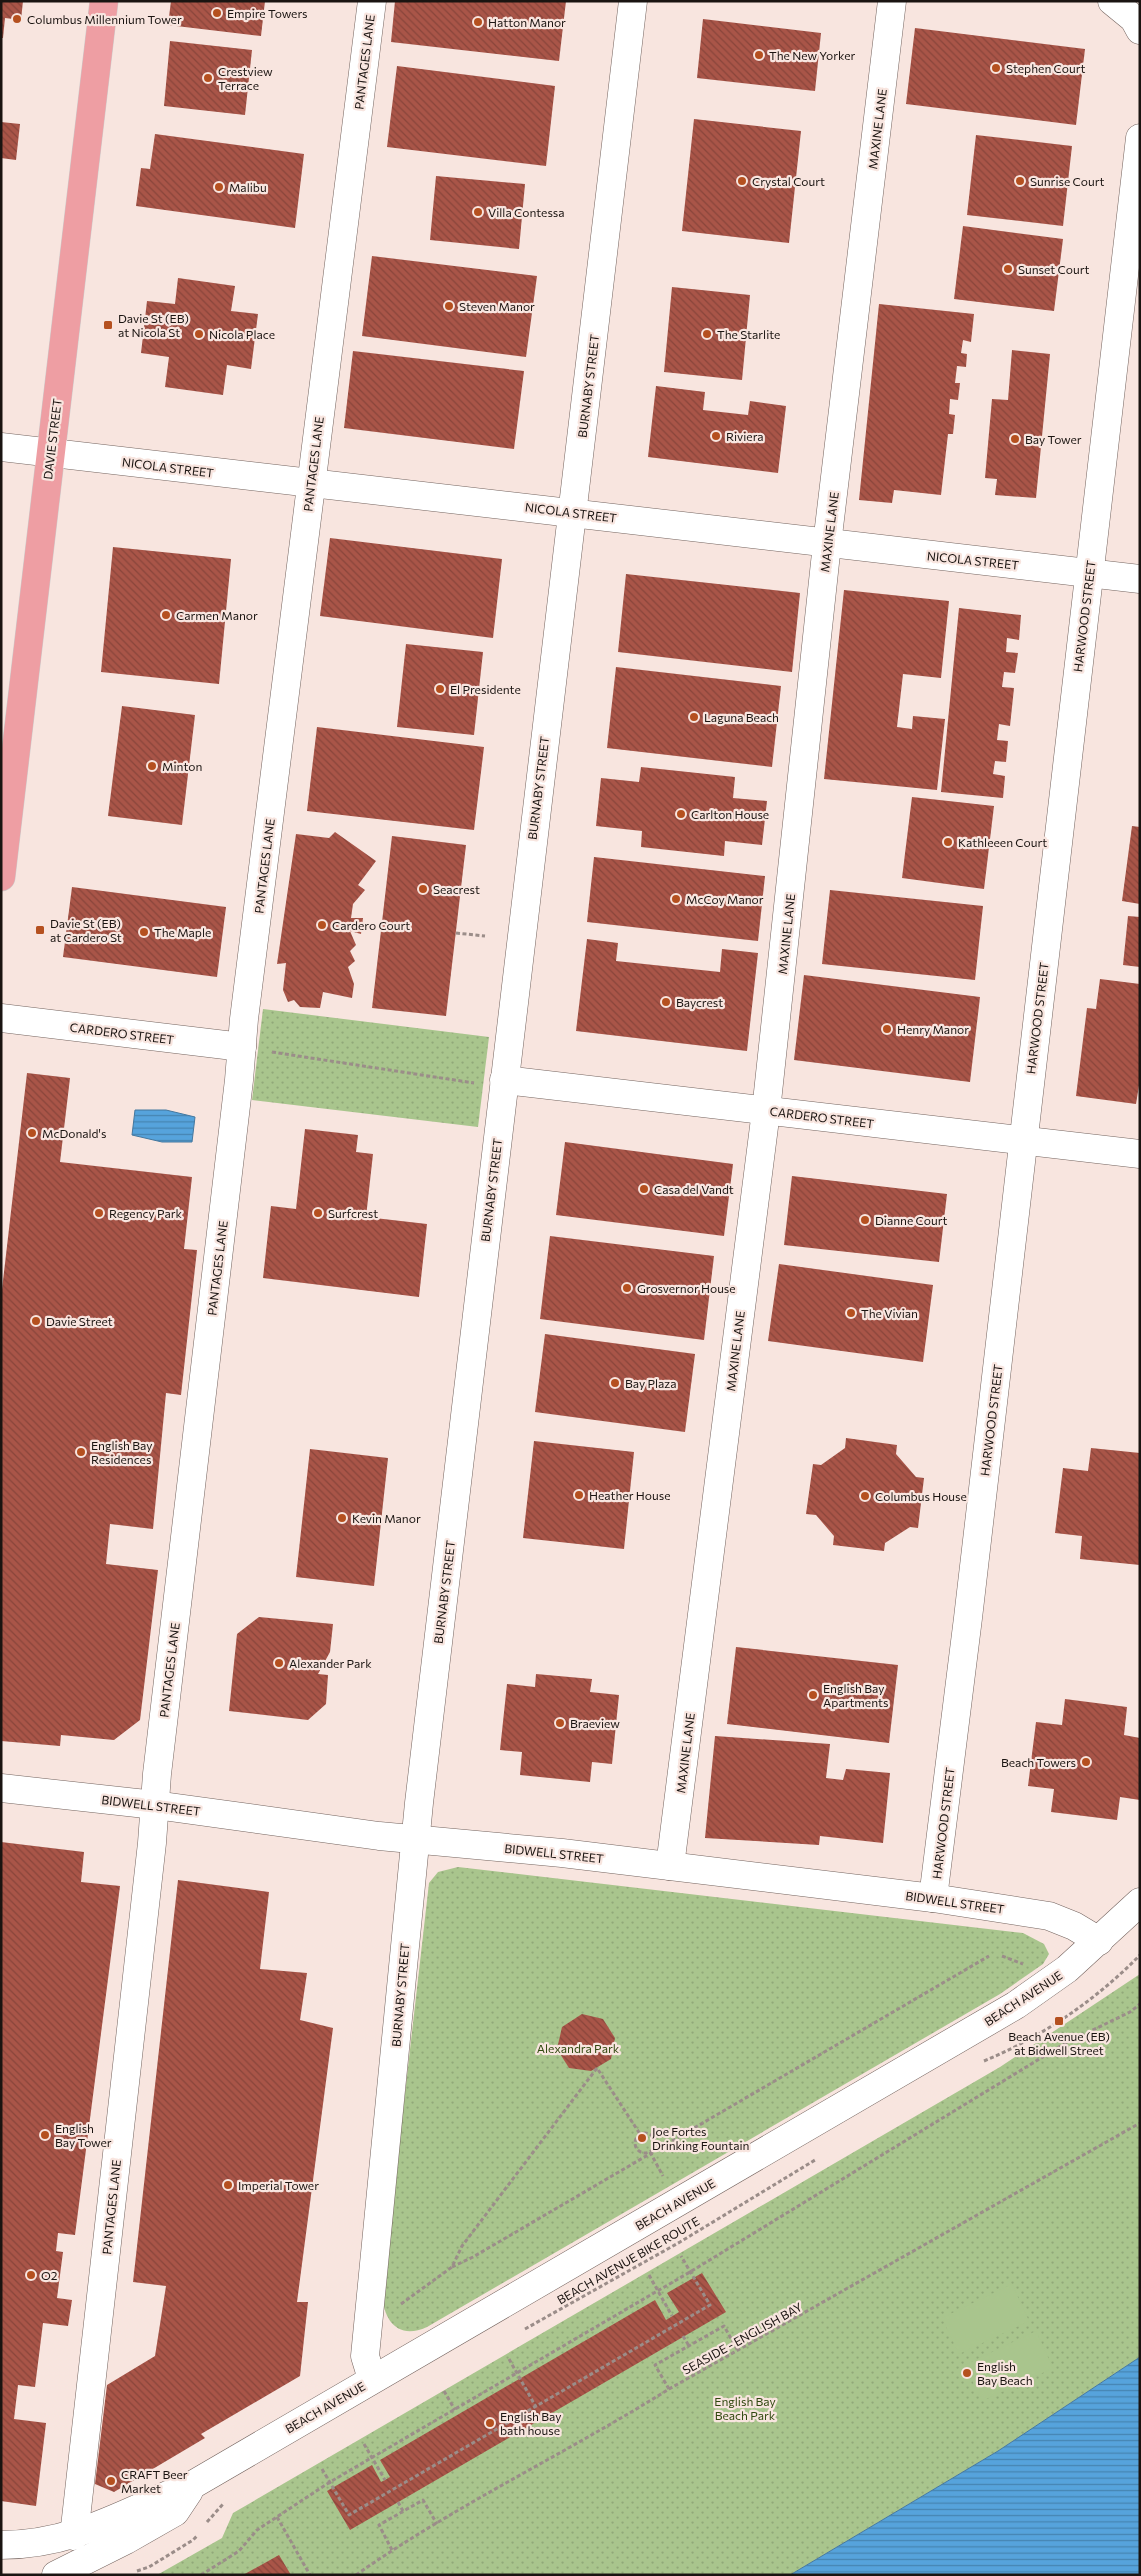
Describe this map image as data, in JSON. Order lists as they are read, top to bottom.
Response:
{
  "streets": {
    "main road": ["DAVIE STREET"],
    "street": [
      "PANTAGES LANE",
      "MAXINE LANE",
      "BURNABY STREET",
      "NICOLA STREET",
      "HARWOOD STREET",
      "CARDERO STREET",
      "BIDWELL STREET",
      "BEACH AVENUE"
    ],
    "path": ["BEACH AVENUE BIKE ROUTE", "SEASIDE - ENGLISH BAY"]
  },
  "crossings": [
    ["PANTAGES LANE", "NICOLA STREET"],
    ["PANTAGES LANE", "CARDERO STREET"],
    ["PANTAGES LANE", "BIDWELL STREET"],
    ["PANTAGES LANE", "BEACH AVENUE"],
    ["MAXINE LANE", "NICOLA STREET"],
    ["MAXINE LANE", "CARDERO STREET"],
    ["MAXINE LANE", "BIDWELL STREET"],
    ["BURNABY STREET", "NICOLA STREET"],
    ["BURNABY STREET", "CARDERO STREET"],
    ["BURNABY STREET", "BIDWELL STREET"],
    ["BURNABY STREET", "BEACH AVENUE"],
    ["DAVIE STREET", "NICOLA STREET"],
    ["NICOLA STREET", "HARWOOD STREET"],
    ["HARWOOD STREET", "CARDERO STREET"],
    ["HARWOOD STREET", "BIDWELL STREET"],
    ["BIDWELL STREET", "BEACH AVENUE"]
  ],
  "parks": ["Alexandra Park", "English Bay Beach Park"],
  "places": {
    "other": [
      "Empire Towers",
      "Columbus Millennium Tower",
      "Hatton Manor",
      "The New Yorker",
      "Stephen Court",
      "Crestview Terrace",
      "Crystal Court",
      "Sunrise Court",
      "Malibu",
      "Villa Contessa",
      "Sunset Court",
      "Steven Manor",
      "Nicola Place",
      "The Starlite",
      "Riviera",
      "Bay Tower",
      "Carmen Manor",
      "El Presidente",
      "Laguna Beach",
      "Minton",
      "Carlton House",
      "Kathleeen Court",
      "Seacrest",
      "McCoy Manor",
      "Cardero Court",
      "The Maple",
      "Baycrest",
      "Henry Manor",
      "McDonald's",
      "Casa del Vandt",
      "Regency Park",
      "Surfcrest",
      "Dianne Court",
      "Grosvernor House",
      "The Vivian",
      "Davie Street",
      "Bay Plaza",
      "English Bay Residences",
      "Heather House",
      "Columbus House",
      "Kevin Manor",
      "Alexander Park",
      "English Bay Apartments",
      "Braeview",
      "Beach Towers",
      "English Bay Tower",
      "Joe Fortes Drinking Fountain",
      "Imperial Tower",
      "O2",
      "English Bay Beach",
      "English Bay bath house",
      "CRAFT Beer Market"
    ],
    "transit": ["Davie St (EB) at Nicola St", "Davie St (EB) at Cardero St", "Beach Avenue (EB) at Bidwell Street"]
  }
}
